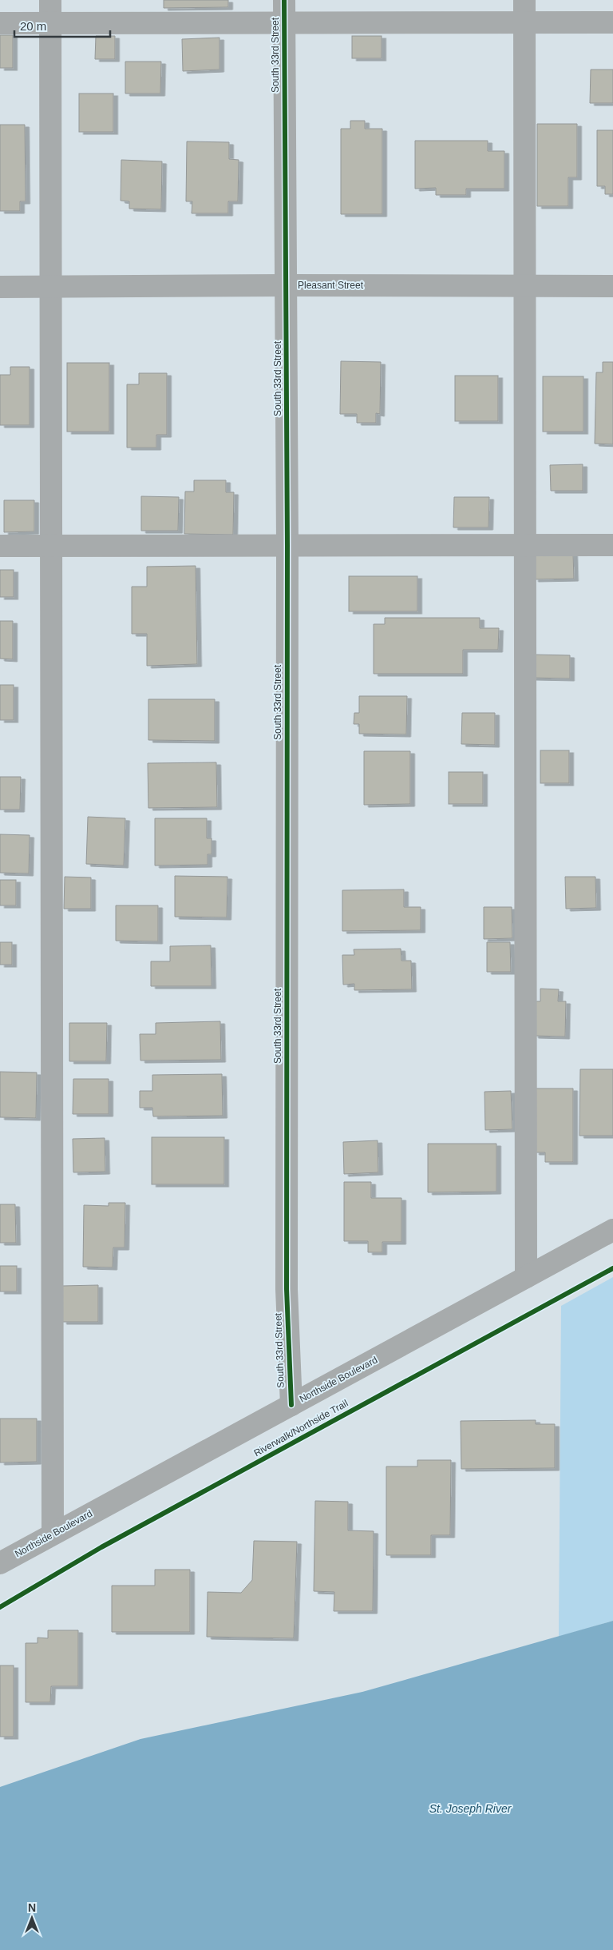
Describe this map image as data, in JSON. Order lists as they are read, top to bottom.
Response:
{
  "streets": {
    "street": ["South 33rd Street", "Pleasant Street", "Northside Boulevard"],
    "cycle path": ["Riverwalk/Northside Trail"]
  },
  "crossings": [
    ["South 33rd Street", "Pleasant Street"],
    ["South 33rd Street", "Northside Boulevard"]
  ],
  "water": ["St. Joseph River"],
  "scale_bar": "20 m",
  "north": "top"
}
